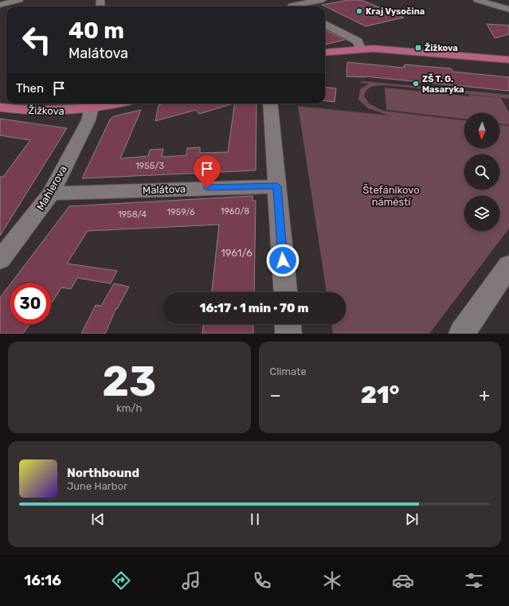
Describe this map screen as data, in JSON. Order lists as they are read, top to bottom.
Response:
{
  "streets": {
    "main road": ["Žižkova"],
    "street": ["Mahlerova", "Malátova"]
  },
  "crossings": [
    ["Žižkova", "Mahlerova"],
    ["Mahlerova", "Malátova"]
  ],
  "parks": ["Štefánikovo náměstí"],
  "places": {
    "other": ["Kraj Vysočina", "ZŠ T. G. Masaryka"],
    "transit": ["Žižkova"]
  },
  "house_numbers": [
    "1955/3",
    "1960/8",
    "1959/6",
    "1958/4",
    "1961/6"
  ],
  "north": "bottom",
  "page": {
    "turn": ["40 m", "Malátova"],
    "then": "Then",
    "limit": "30",
    "trip": "16:17 · 1 min · 70 m",
    "tile": [
      ["23", "km/h"],
      "Climate"
    ],
    "heat": ["−", "21°", "+"],
    "song": ["Northbound", "June Harbor"],
    "tabs": "16:16"
  }
}
